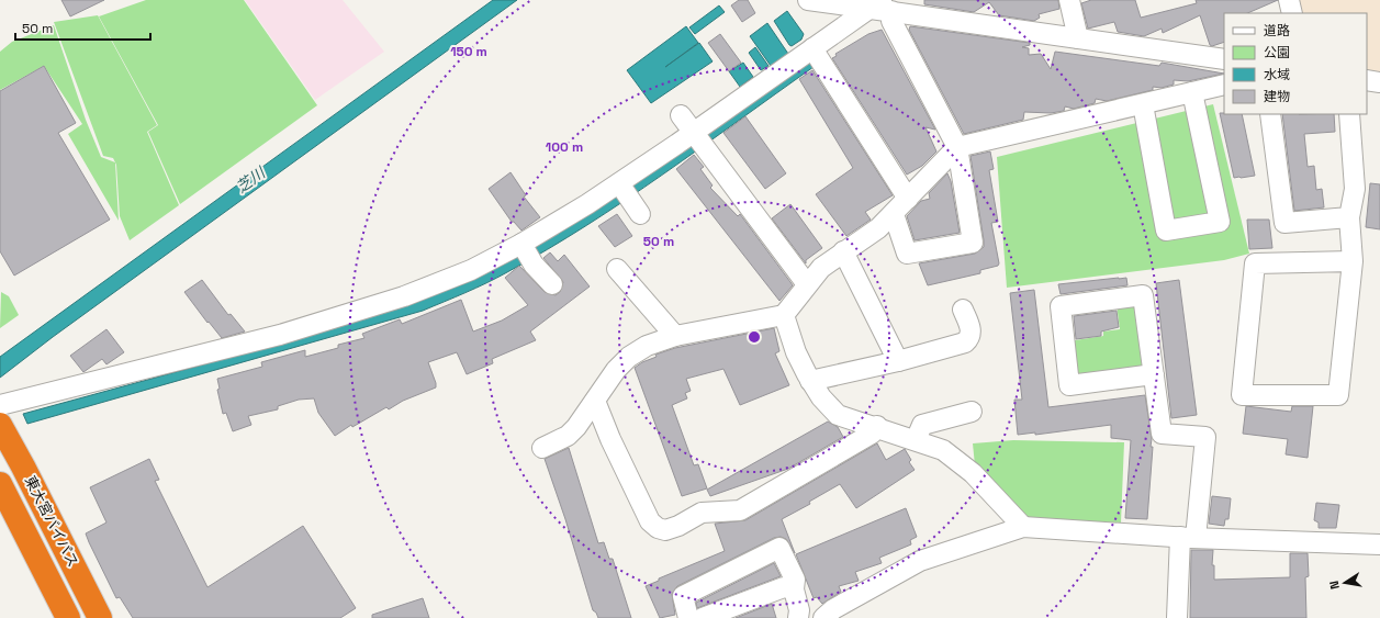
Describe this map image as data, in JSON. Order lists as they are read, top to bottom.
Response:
{
  "streets": {
    "highway": ["東大宮バイパス"]
  },
  "water": ["芝川"],
  "legend": [
    "道路",
    "公園",
    "水域",
    "建物"
  ],
  "scale_bar": "50 m",
  "north": "left",
  "rings": ["150 m", "100 m", "50 m"]
}
